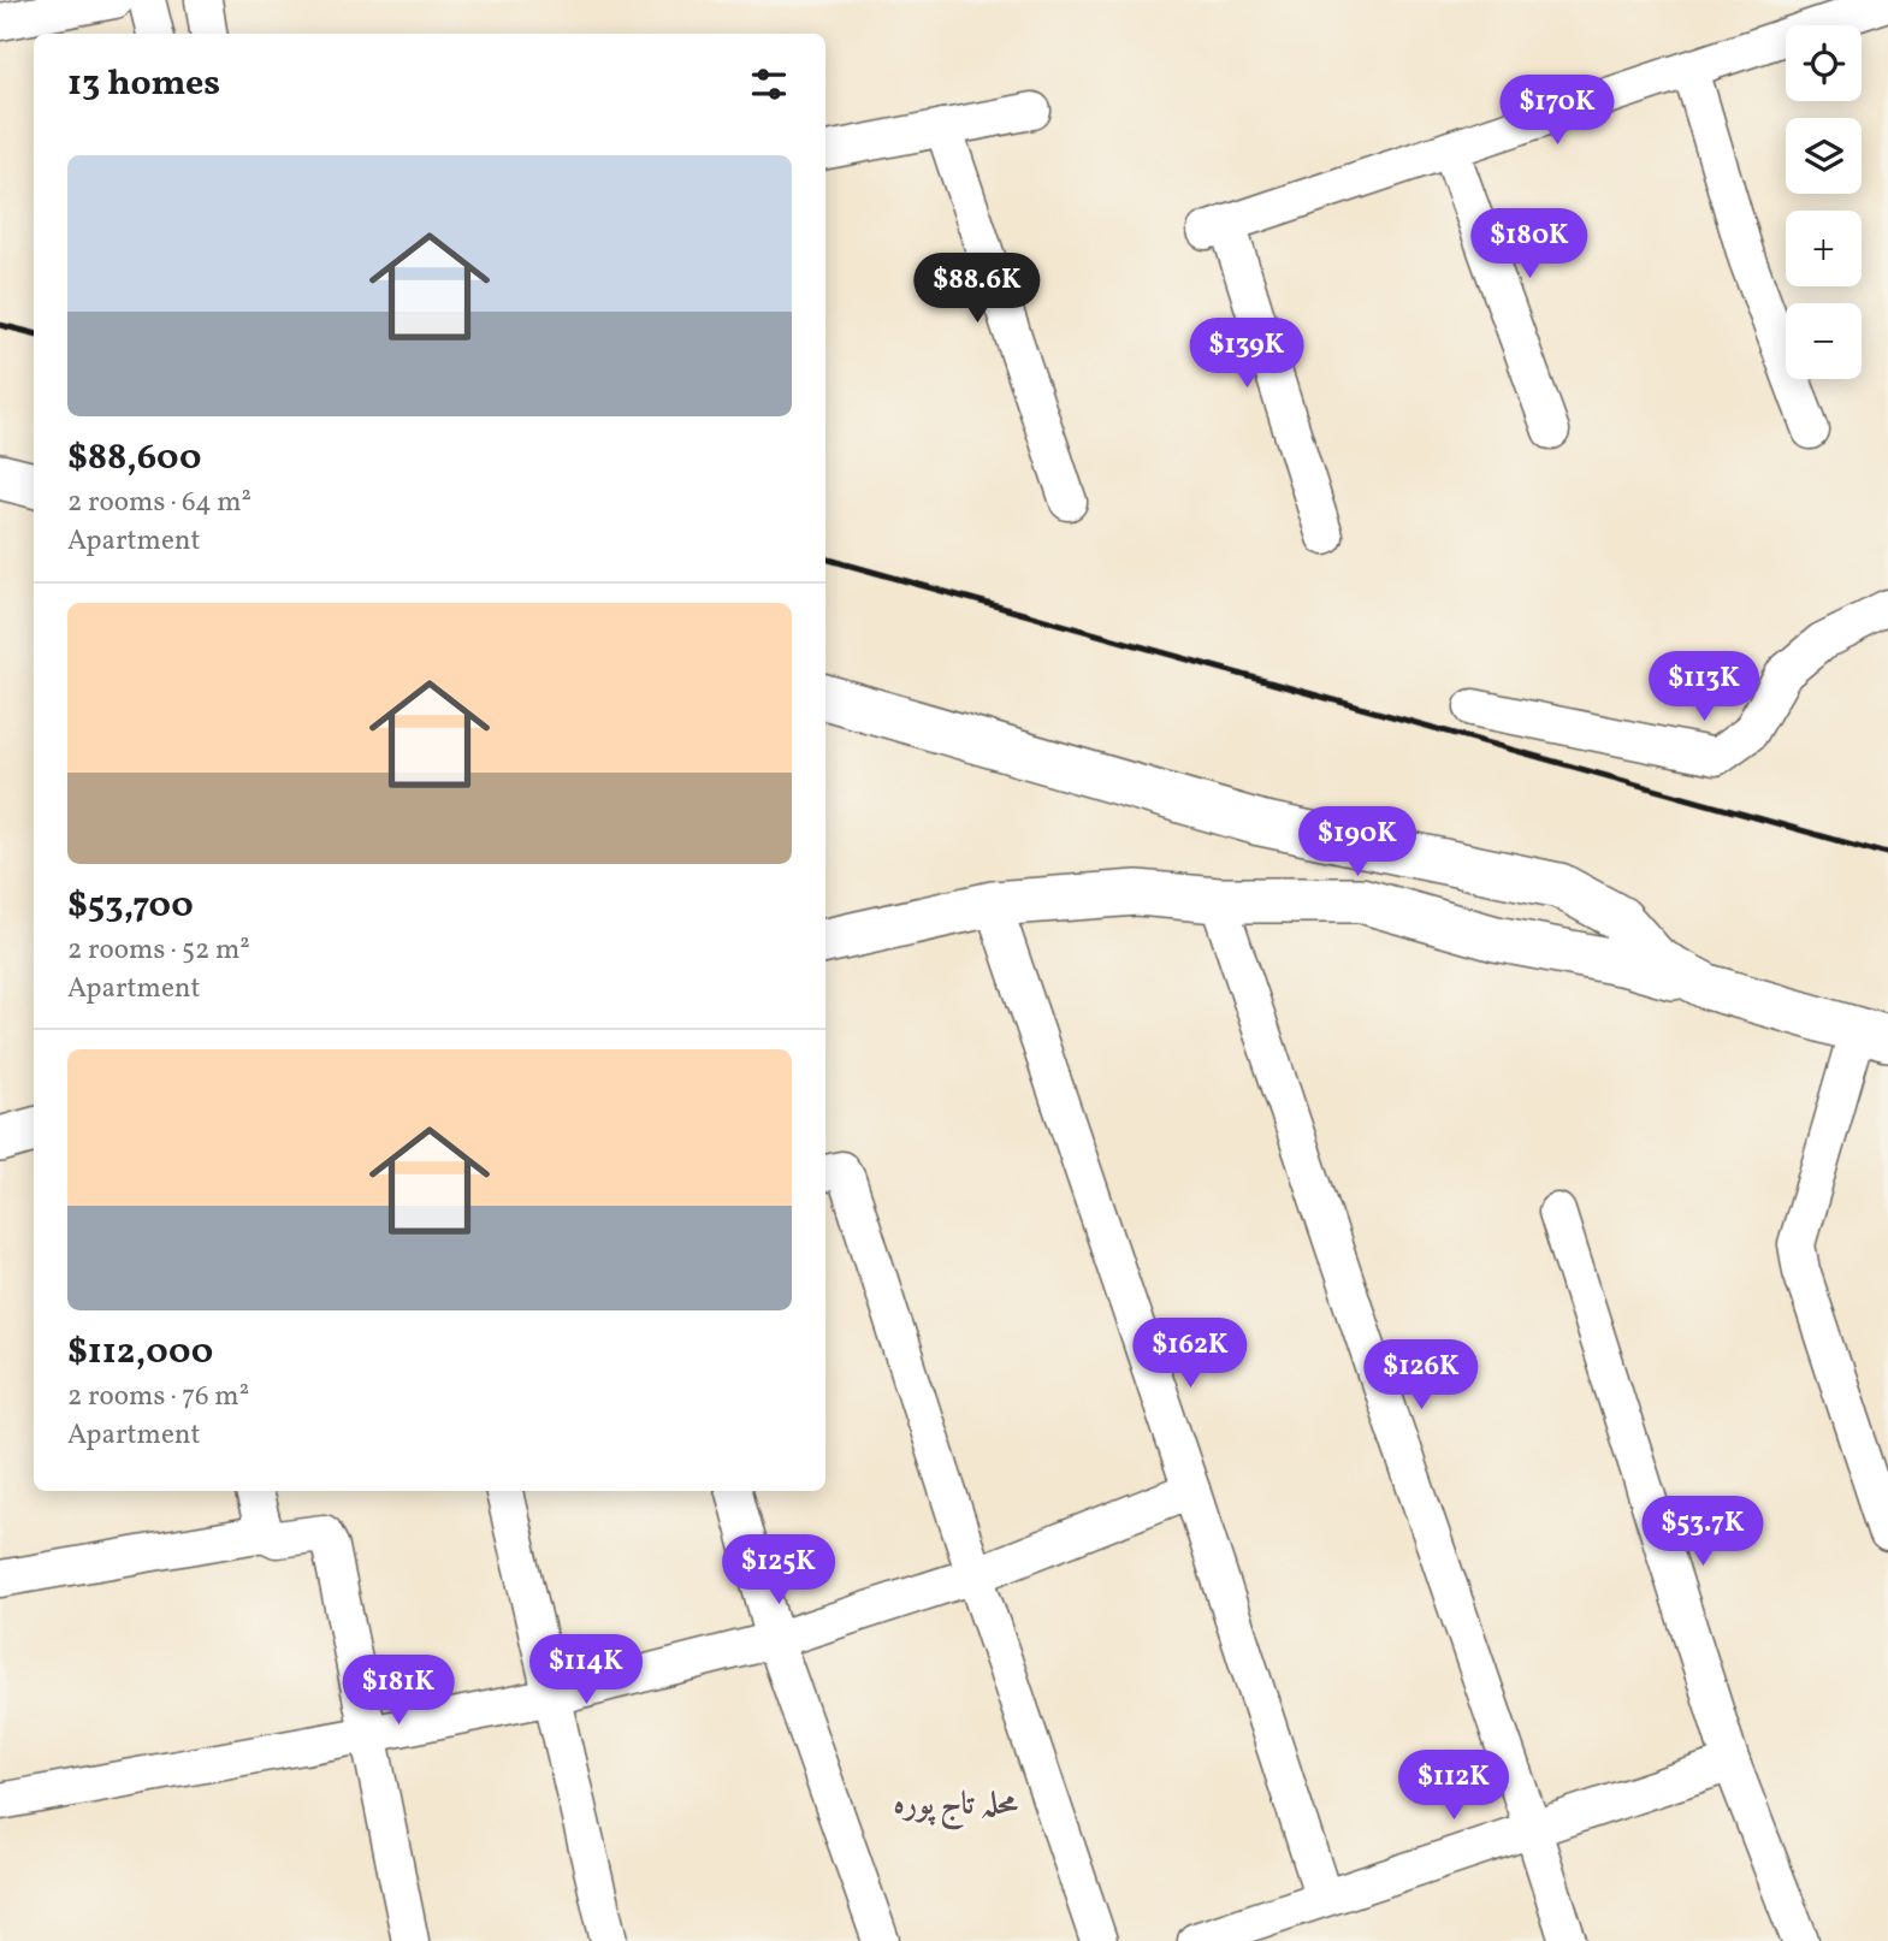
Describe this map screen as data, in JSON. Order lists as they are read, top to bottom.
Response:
{
  "districts": ["محلہ تاج پورہ"],
  "page": {
    "map_buttons": ["+", "−"],
    "heading": "13 homes",
    "price": [
      "$170K",
      "$180K",
      "$88.6K",
      "$139K",
      "$113K",
      "$190K",
      "$162K",
      "$126K",
      "$53.7K",
      "$125K",
      "$114K",
      "$181K",
      "$112K"
    ],
    "list": [
      {
        "name": "$88,600",
        "note": "2 rooms · 64 m² · Apartment"
      },
      {
        "name": "$53,700",
        "note": "2 rooms · 52 m² · Apartment"
      },
      {
        "name": "$112,000",
        "note": "2 rooms · 76 m² · Apartment"
      }
    ]
  }
}
